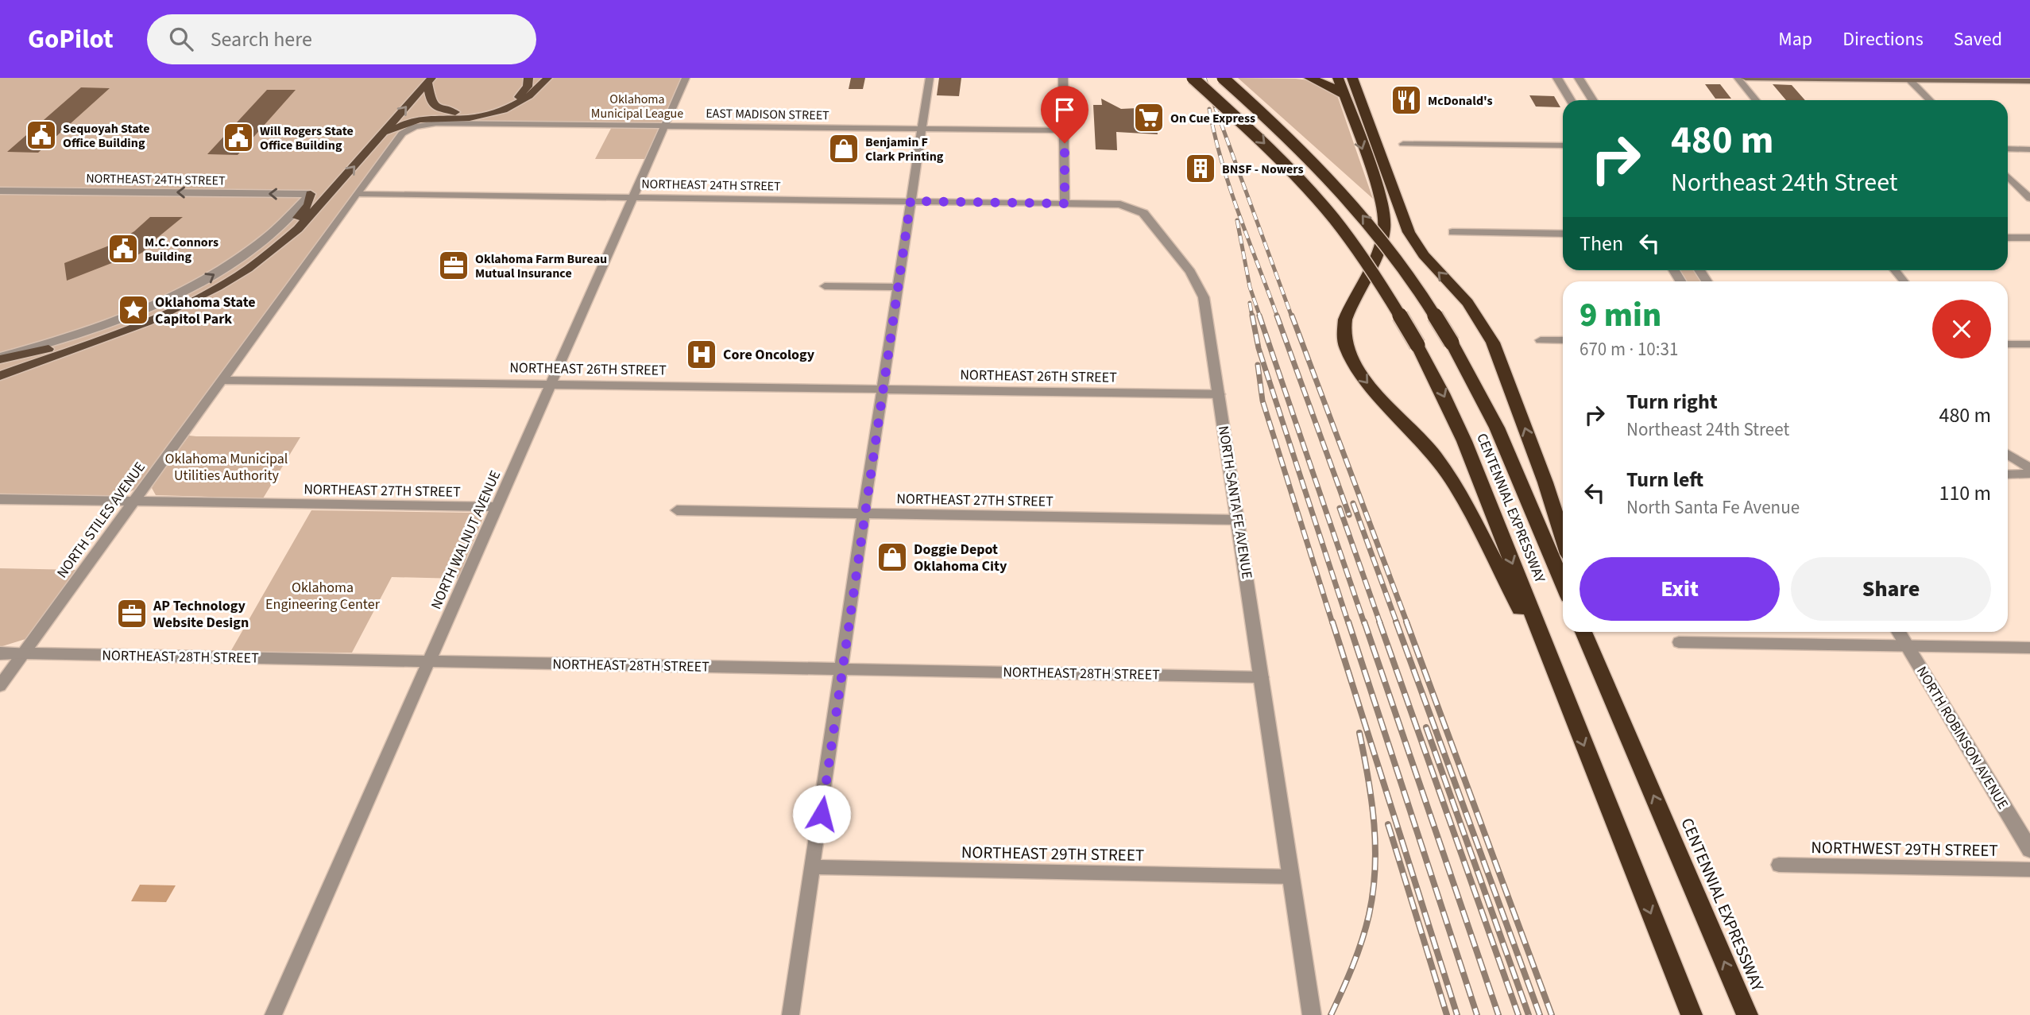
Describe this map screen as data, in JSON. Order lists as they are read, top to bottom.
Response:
{
  "streets": {
    "highway": ["CENTENNIAL EXPRESSWAY"],
    "street": [
      "EAST MADISON STREET",
      "NORTHEAST 24TH STREET",
      "NORTHEAST 26TH STREET",
      "NORTHEAST 27TH STREET",
      "NORTH SANTA FE AVENUE",
      "NORTH STILES AVENUE",
      "NORTH WALNUT AVENUE",
      "NORTHEAST 28TH STREET",
      "NORTH ROBINSON AVENUE",
      "NORTHWEST 29TH STREET",
      "NORTHEAST 29TH STREET"
    ]
  },
  "crossings": [
    ["EAST MADISON STREET", "NORTH STILES AVENUE"],
    ["EAST MADISON STREET", "NORTH WALNUT AVENUE"],
    ["NORTHEAST 24TH STREET", "NORTH SANTA FE AVENUE"],
    ["NORTHEAST 24TH STREET", "NORTH STILES AVENUE"],
    ["NORTHEAST 24TH STREET", "NORTH WALNUT AVENUE"],
    ["NORTHEAST 26TH STREET", "NORTH SANTA FE AVENUE"],
    ["NORTHEAST 26TH STREET", "NORTH STILES AVENUE"],
    ["NORTHEAST 26TH STREET", "NORTH WALNUT AVENUE"],
    ["NORTHEAST 27TH STREET", "NORTH SANTA FE AVENUE"],
    ["NORTHEAST 27TH STREET", "NORTH STILES AVENUE"],
    ["NORTHEAST 27TH STREET", "NORTH WALNUT AVENUE"],
    ["NORTH SANTA FE AVENUE", "NORTHEAST 28TH STREET"],
    ["NORTH SANTA FE AVENUE", "NORTHEAST 29TH STREET"],
    ["NORTH STILES AVENUE", "NORTHEAST 28TH STREET"],
    ["NORTH WALNUT AVENUE", "NORTHEAST 28TH STREET"]
  ],
  "parks": ["Oklahoma Municipal League", "Oklahoma Municipal Utilities Authority", "Oklahoma Engineering Center"],
  "places": {
    "restaurant": ["McDonald's"],
    "supermarket": ["On Cue Express"],
    "public building": ["Sequoyah State Office Building", "Will Rogers State Office Building", "M.C. Connors Building"],
    "shop": ["Benjamin F Clark Printing", "Doggie Depot Oklahoma City"],
    "building": ["BNSF - Nowers"],
    "office": ["Oklahoma Farm Bureau Mutual Insurance", "AP Technology Website Design"],
    "place": ["Oklahoma State Capitol Park"],
    "hospital": ["Core Oncology"]
  },
  "page": {
    "header": "GoPilot",
    "search": "Search here",
    "nav": ["Map", "Directions", "Saved"],
    "turn": ["480 m", "Northeast 24th Street"],
    "then": "Then",
    "heading": ["9 min", "670 m · 10:31"],
    "list": [
      {
        "name": "Turn right",
        "note": "Northeast 24th Street",
        "value": "480 m"
      },
      {
        "name": "Turn left",
        "note": "North Santa Fe Avenue",
        "value": "110 m"
      }
    ],
    "buttons": ["Exit", "Share"]
  }
}
